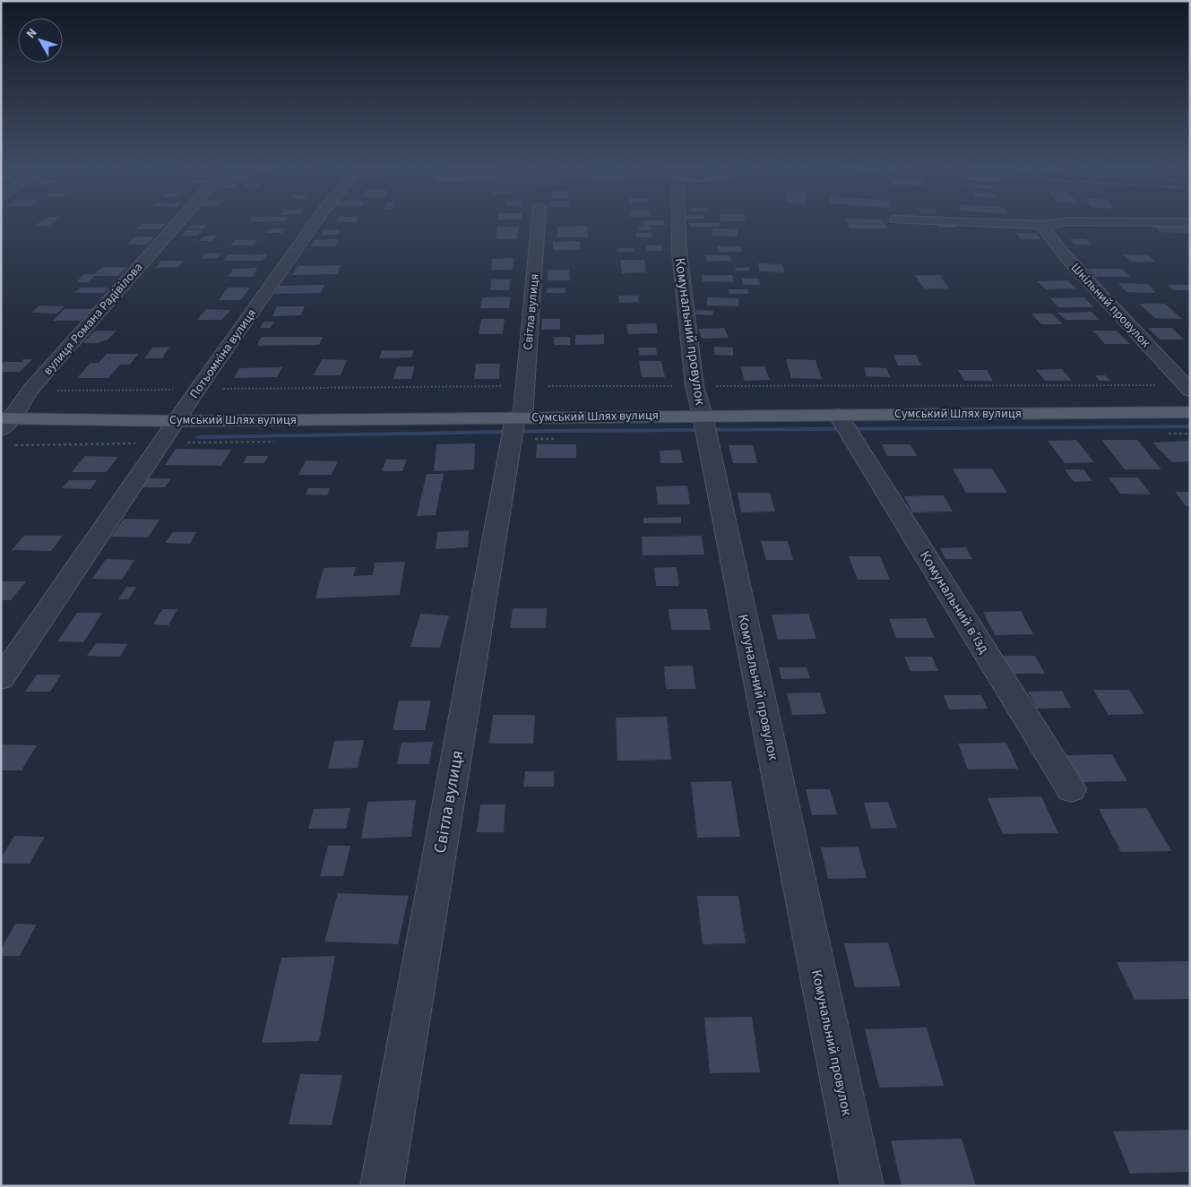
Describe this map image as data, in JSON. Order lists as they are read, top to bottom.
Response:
{
  "streets": {
    "main road": ["Сумський Шлях вулиця"],
    "street": [
      "Шкільний провулок",
      "Світла вулиця",
      "вулиця Романа Радівілова",
      "Комунальний провулок",
      "Потьомкіна вулиця",
      "Комунальний в’їзд"
    ]
  },
  "crossings": [
    ["Світла вулиця", "Сумський Шлях вулиця"],
    ["вулиця Романа Радівілова", "Сумський Шлях вулиця"],
    ["Комунальний провулок", "Сумський Шлях вулиця"],
    ["Потьомкіна вулиця", "Сумський Шлях вулиця"],
    ["Сумський Шлях вулиця", "Комунальний в’їзд"]
  ],
  "north": "top left"
}
